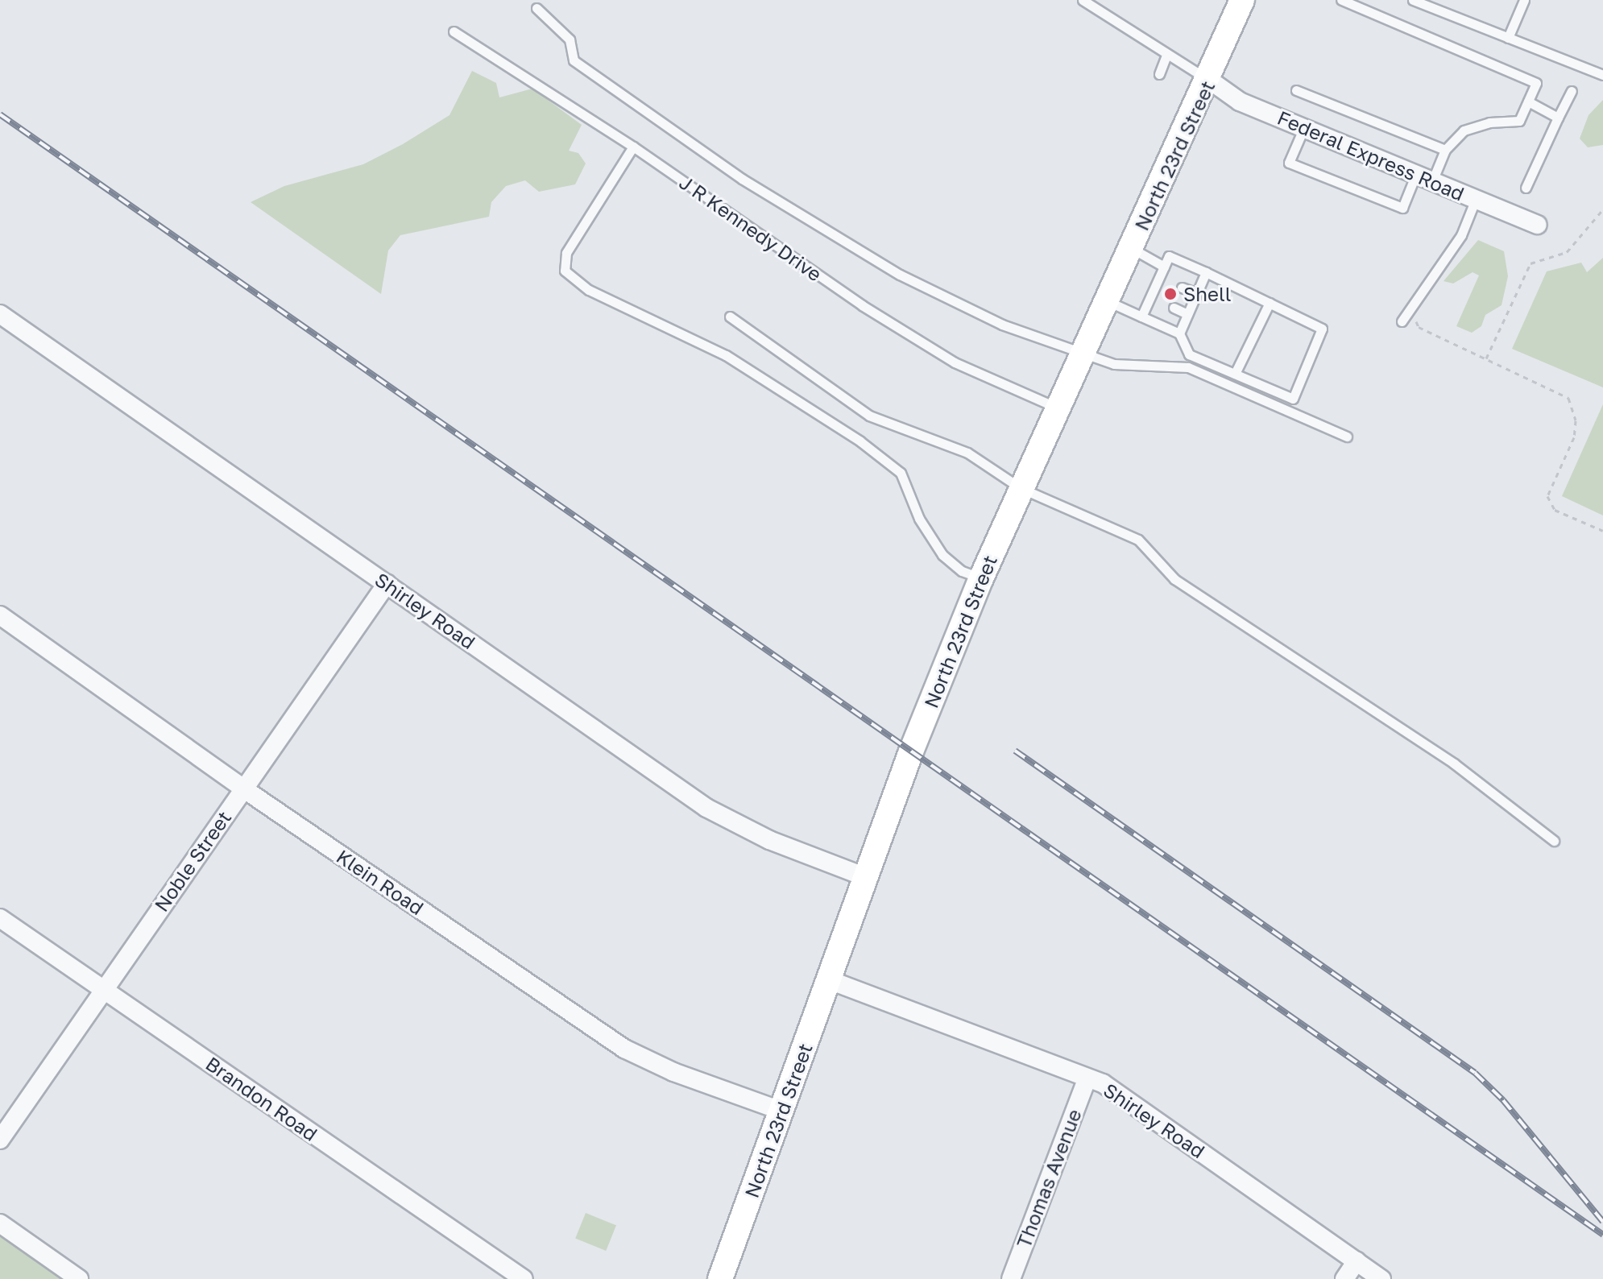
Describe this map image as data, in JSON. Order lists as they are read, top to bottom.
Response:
{
  "streets": {
    "main road": ["North 23rd Street"],
    "street": [
      "Federal Express Road",
      "Shirley Road",
      "Noble Street",
      "Klein Road",
      "Brandon Road",
      "Thomas Avenue"
    ],
    "lane": ["J R Kennedy Drive"]
  },
  "crossings": [
    ["North 23rd Street", "Federal Express Road"],
    ["North 23rd Street", "J R Kennedy Drive"],
    ["North 23rd Street", "Shirley Road"],
    ["North 23rd Street", "Klein Road"],
    ["Shirley Road", "Noble Street"],
    ["Shirley Road", "Thomas Avenue"],
    ["Noble Street", "Klein Road"],
    ["Noble Street", "Brandon Road"]
  ],
  "places": ["Shell"]
}
